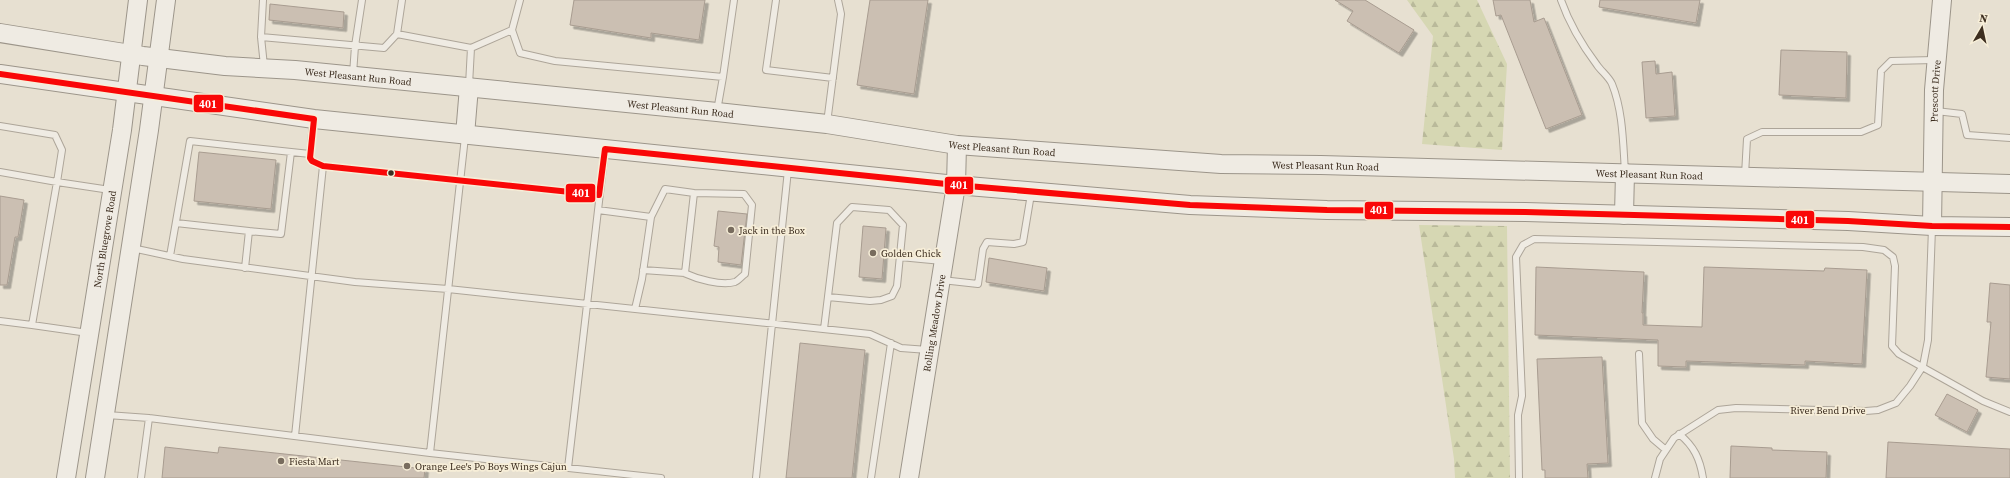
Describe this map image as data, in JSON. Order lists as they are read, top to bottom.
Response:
{
  "streets": {
    "main road": [
      "West Pleasant Run Road",
      "Prescott Drive",
      "North Bluegrove Road",
      "Rolling Meadow Drive"
    ],
    "lane": ["River Bend Drive"]
  },
  "crossings": [
    ["West Pleasant Run Road", "Prescott Drive"],
    ["West Pleasant Run Road", "North Bluegrove Road"],
    ["West Pleasant Run Road", "Rolling Meadow Drive"],
    ["Prescott Drive", "River Bend Drive"]
  ],
  "places": [
    "Jack in the Box",
    "Golden Chick",
    "Fiesta Mart",
    "Orange Lee's Po Boys Wings Cajun"
  ],
  "lines": ["transit line 401"],
  "north": "top"
}
